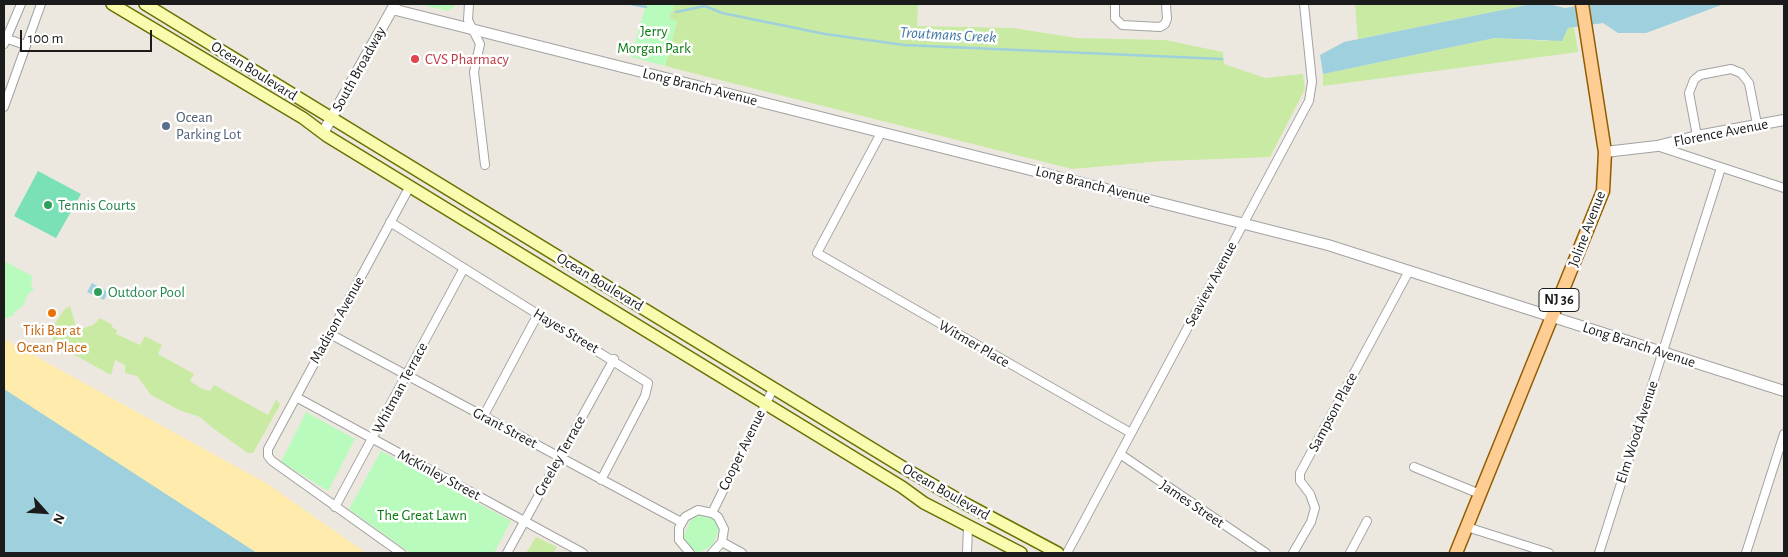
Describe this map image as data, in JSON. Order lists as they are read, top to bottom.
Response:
{
  "streets": {
    "main road": ["Ocean Boulevard", "Joline Avenue", "NJ 36"],
    "street": [
      "South Broadway",
      "Long Branch Avenue",
      "Florence Avenue",
      "Seaview Avenue",
      "Madison Avenue",
      "Hayes Street",
      "Witmer Place",
      "Whitman Terrace",
      "Sampson Place",
      "Grant Street",
      "Elm Wood Avenue",
      "Cooper Avenue",
      "Greeley Terrace",
      "McKinley Street",
      "James Street"
    ]
  },
  "crossings": [
    ["South Broadway", "Ocean Boulevard"],
    ["South Broadway", "Long Branch Avenue"],
    ["Ocean Boulevard", "Madison Avenue"],
    ["Ocean Boulevard", "Cooper Avenue"],
    ["Long Branch Avenue", "Joline Avenue"],
    ["Long Branch Avenue", "Seaview Avenue"],
    ["Long Branch Avenue", "Witmer Place"],
    ["Long Branch Avenue", "Sampson Place"],
    ["Long Branch Avenue", "Elm Wood Avenue"],
    ["Florence Avenue", "Joline Avenue"],
    ["Seaview Avenue", "Witmer Place"],
    ["Seaview Avenue", "James Street"],
    ["Madison Avenue", "Hayes Street"],
    ["Madison Avenue", "Whitman Terrace"],
    ["Madison Avenue", "Grant Street"],
    ["Madison Avenue", "McKinley Street"],
    ["Hayes Street", "Whitman Terrace"],
    ["Hayes Street", "Grant Street"],
    ["Hayes Street", "Greeley Terrace"],
    ["Whitman Terrace", "Grant Street"],
    ["Whitman Terrace", "McKinley Street"],
    ["Grant Street", "Greeley Terrace"],
    ["Greeley Terrace", "McKinley Street"]
  ],
  "water": ["Troutmans Creek"],
  "parks": ["Jerry Morgan Park", "The Great Lawn"],
  "places": [
    "CVS Pharmacy",
    "Ocean Parking Lot",
    "Tennis Courts",
    "Outdoor Pool",
    "Tiki Bar at Ocean Place"
  ],
  "scale_bar": "100 m",
  "north": "bottom right"
}
